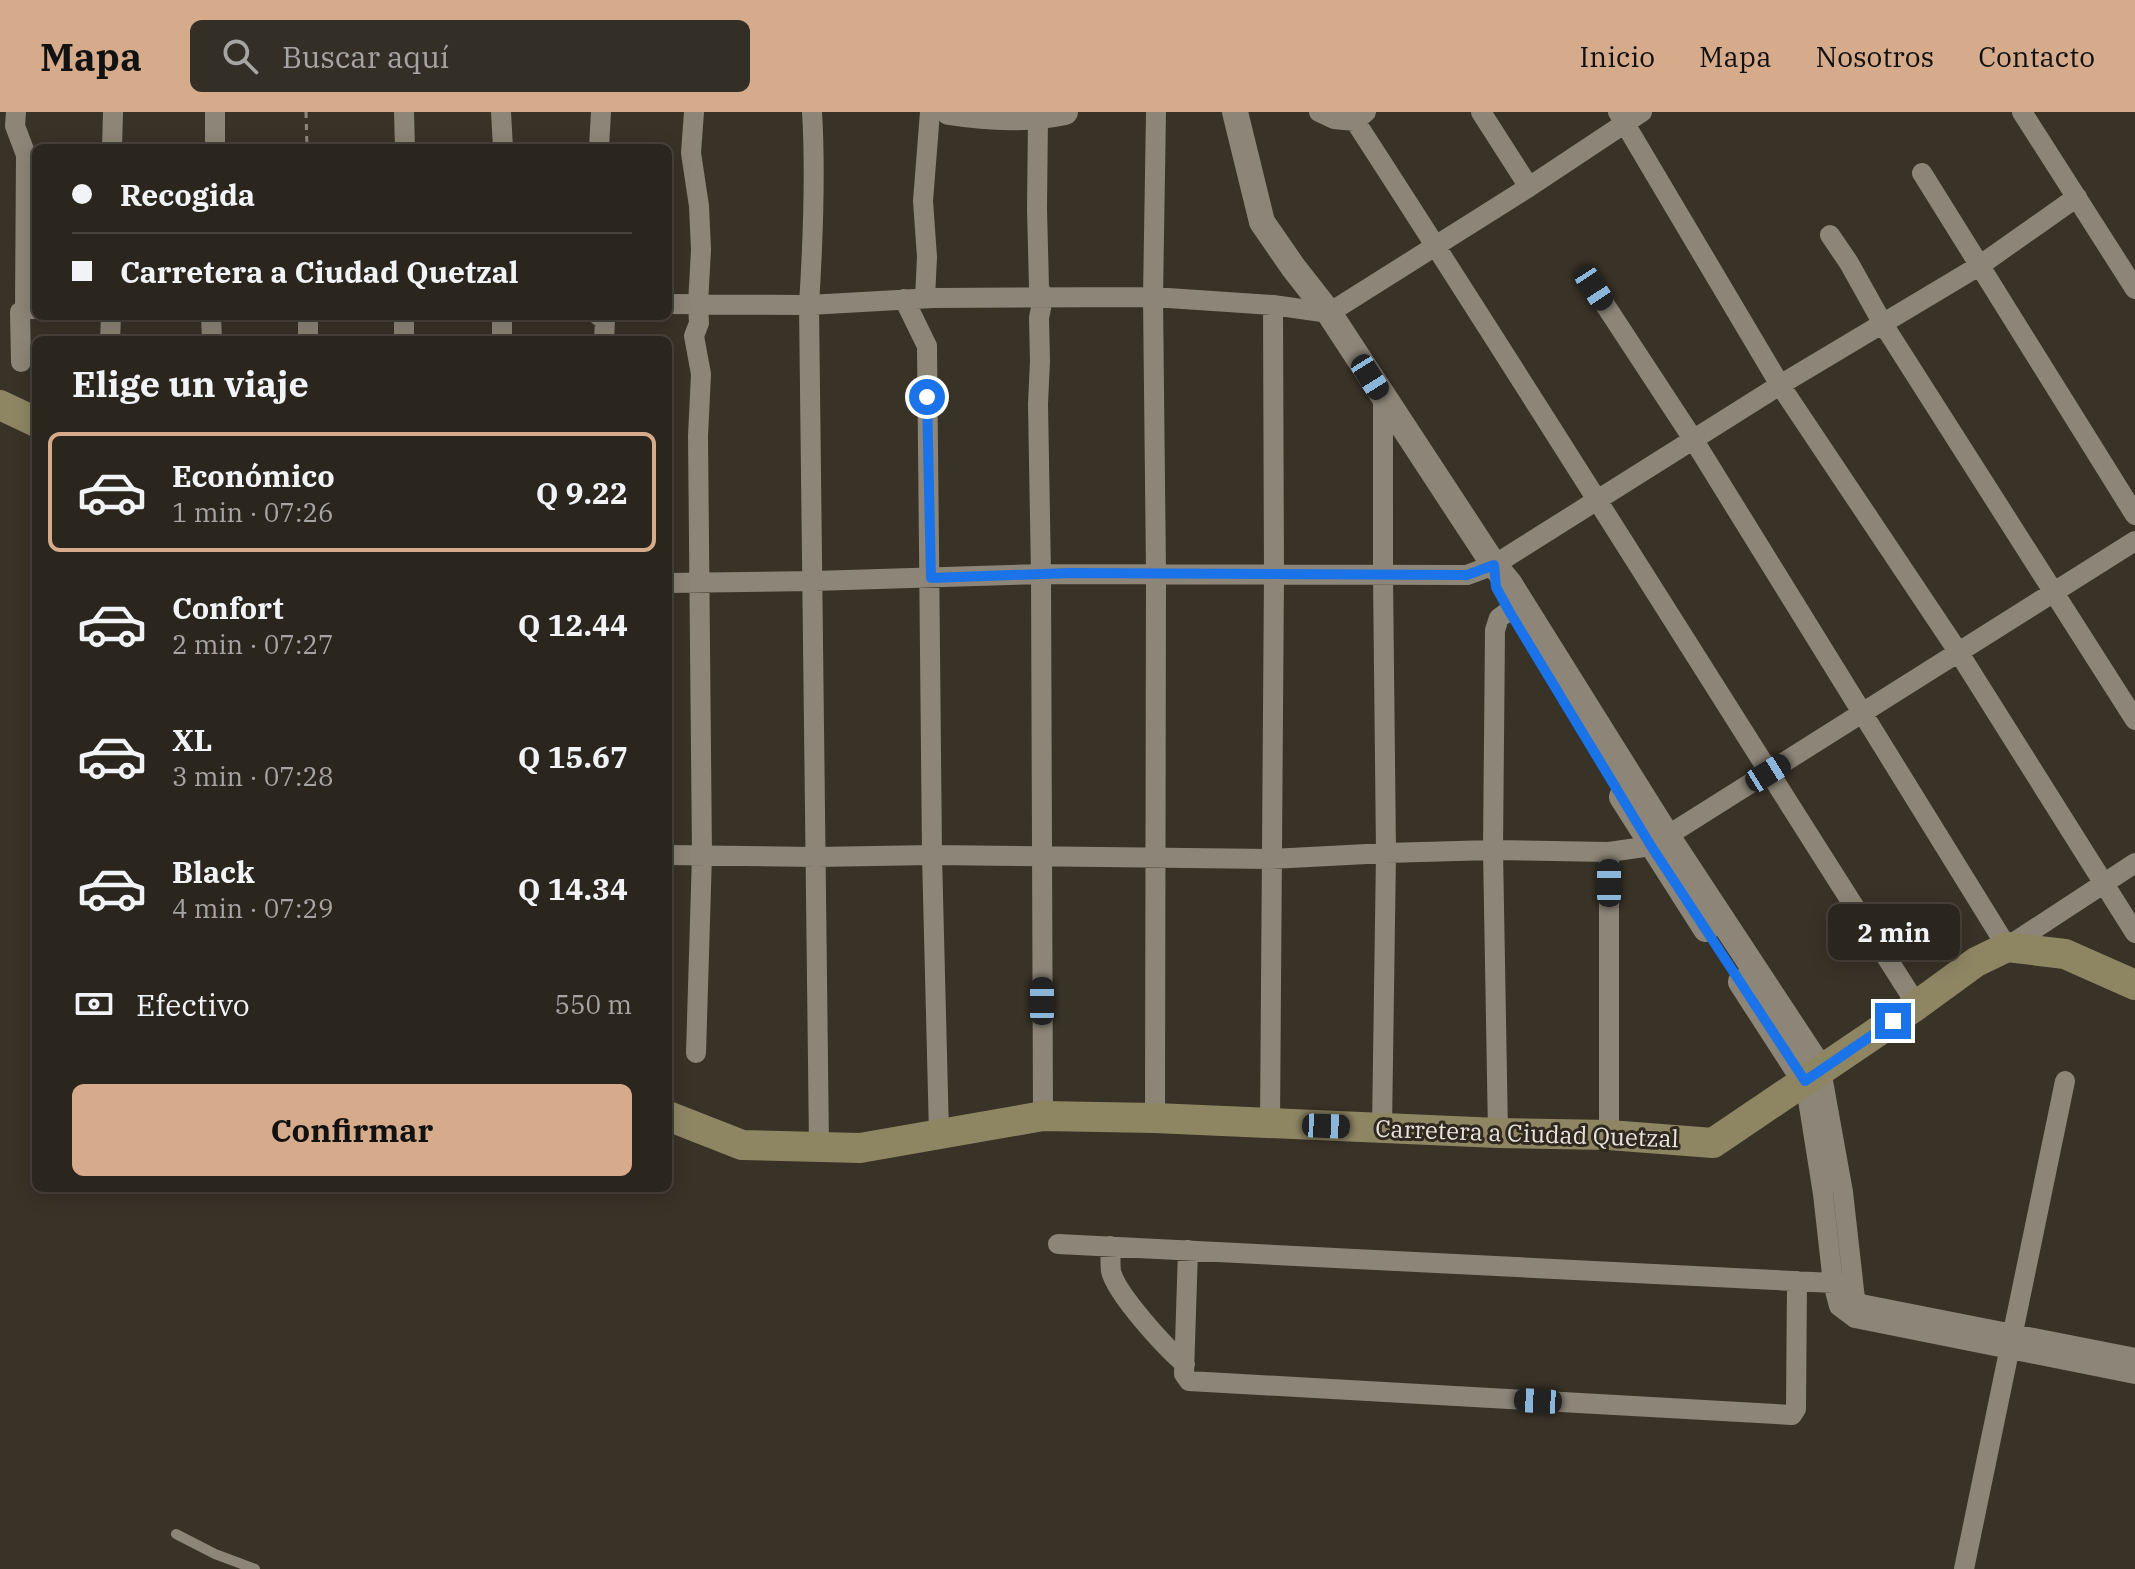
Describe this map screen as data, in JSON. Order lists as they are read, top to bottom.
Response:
{
  "streets": {
    "main road": ["Carretera a Ciudad Quetzal"]
  },
  "page": {
    "header": "Mapa",
    "search": "Buscar aquí",
    "nav": [
      "Inicio",
      "Mapa",
      "Nosotros",
      "Contacto"
    ],
    "banner": ["Recogida", "Carretera a Ciudad Quetzal"],
    "heading": "Elige un viaje",
    "list": [
      {
        "name": "Económico",
        "note": "1 min · 07:26",
        "value": "Q 9.22"
      },
      {
        "name": "Confort",
        "note": "2 min · 07:27",
        "value": "Q 12.44"
      },
      {
        "name": "XL",
        "note": "3 min · 07:28",
        "value": "Q 15.67"
      },
      {
        "name": "Black",
        "note": "4 min · 07:29",
        "value": "Q 14.34"
      }
    ],
    "bubble": "2 min",
    "pay": ["Efectivo", "550 m"],
    "buttons": "Confirmar"
  }
}
